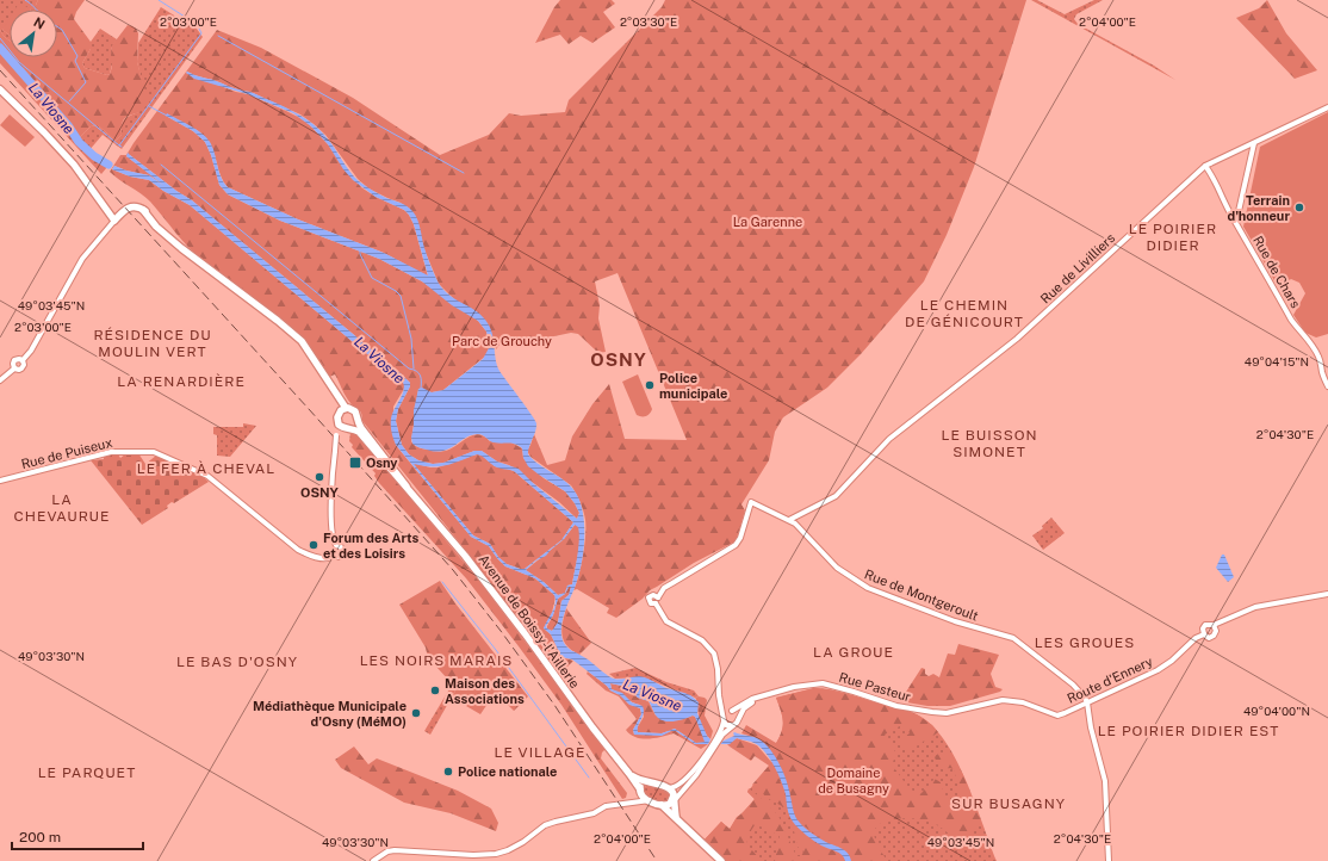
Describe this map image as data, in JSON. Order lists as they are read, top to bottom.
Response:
{
  "streets": {
    "main road": ["Avenue de Boissy-l'Aillerie"],
    "street": [
      "Rue de Livilliers",
      "Rue de Chars",
      "Rue de Puiseux",
      "Rue de Montgeroult",
      "Route d'Ennery",
      "Rue Pasteur"
    ]
  },
  "crossings": [
    ["Rue de Livilliers", "Rue de Chars"],
    ["Rue de Livilliers", "Rue de Montgeroult"],
    ["Rue de Montgeroult", "Route d'Ennery"],
    ["Route d'Ennery", "Rue Pasteur"]
  ],
  "districts": [
    "LE POIRIER DIDIER",
    "LE CHEMIN DE GÉNICOURT",
    "RÉSIDENCE DU MOULIN VERT",
    "OSNY",
    "LA RENARDIÈRE",
    "LE BUISSON SIMONET",
    "LE FER À CHEVAL",
    "LA CHEVAURUE",
    "LES GROUES",
    "LA GROUE",
    "LES NOIRS MARAIS",
    "LE BAS D'OSNY",
    "LE POIRIER DIDIER EST",
    "LE VILLAGE",
    "LE PARQUET",
    "SUR BUSAGNY"
  ],
  "water": ["La Viosne"],
  "parks": ["La Garenne", "Parc de Grouchy", "Domaine de Busagny"],
  "places": {
    "other": [
      "Terrain d'honneur",
      "Police municipale",
      "OSNY",
      "Forum des Arts et des Loisirs",
      "Maison des Associations",
      "Médiathèque Municipale d'Osny (MéMO)",
      "Police nationale"
    ],
    "transit": ["Osny"]
  },
  "scale_bar": "200 m",
  "north": "top right",
  "coordinates": [
    "2°03'30\"E",
    "2°03'00\"E",
    "2°04'00\"E",
    "49°03'45\"N",
    "49°04'15\"N",
    "2°04'30\"E",
    "49°03'30\"N",
    "49°04'00\"N"
  ]
}
